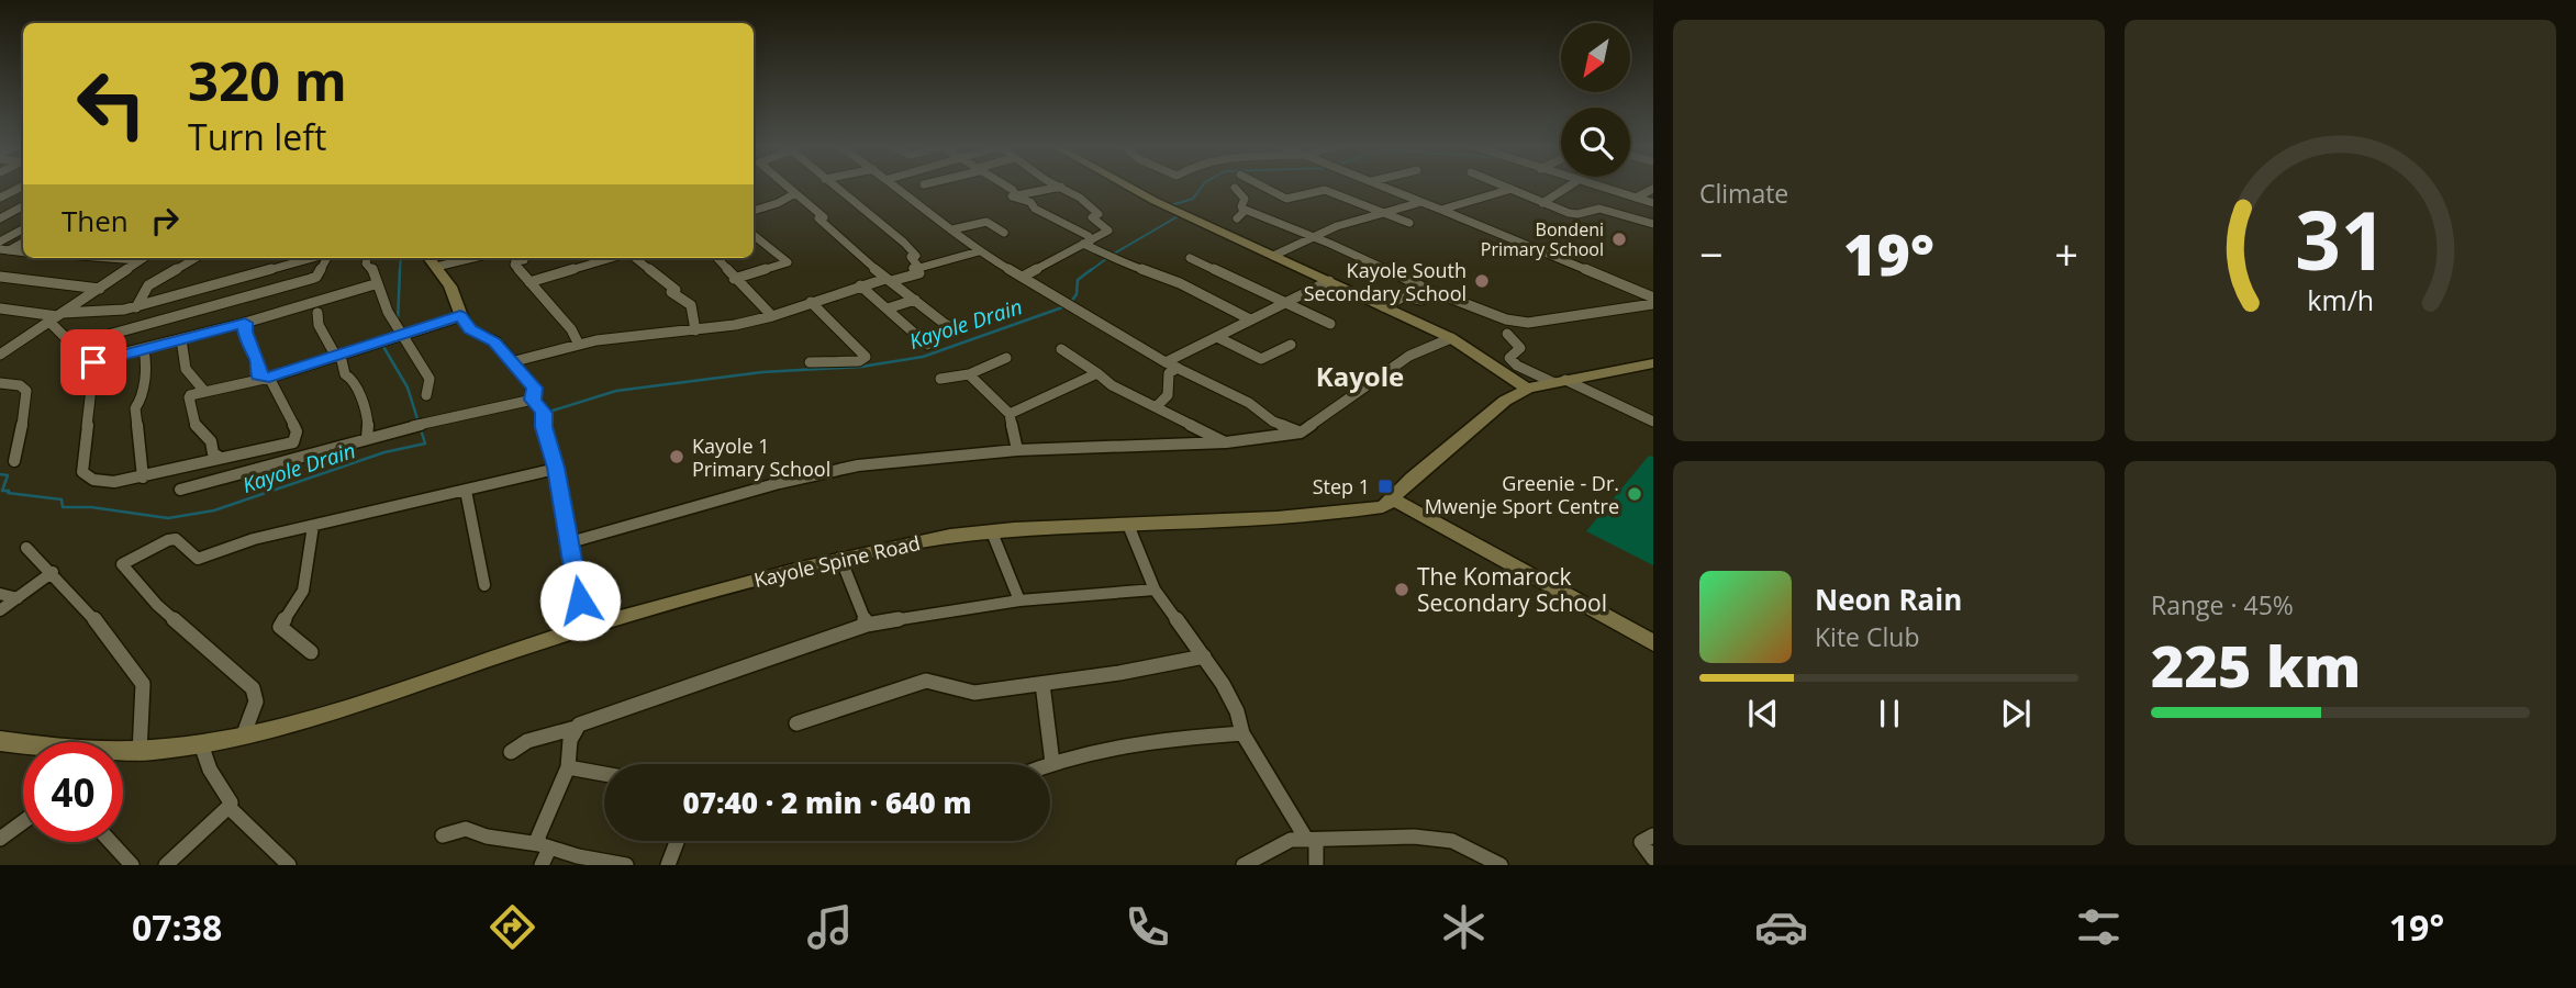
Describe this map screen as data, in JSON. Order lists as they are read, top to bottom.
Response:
{
  "streets": {
    "main road": ["Kayole Spine Road"]
  },
  "districts": ["Kayole"],
  "water": ["Kayole Drain"],
  "places": {
    "other": [
      "Bondeni Primary School",
      "Kayole South Secondary School",
      "Kayole 1 Primary School",
      "Greenie - Dr. Mwenje Sport Centre",
      "The Komarock Secondary School"
    ],
    "transit": ["Step 1"]
  },
  "north": "bottom left",
  "page": {
    "tile": [
      "Climate",
      ["Range · 45%", "225 km"]
    ],
    "turn": ["320 m", "Turn left"],
    "then": "Then",
    "heat": ["−", "19°", "+"],
    "song": ["Neon Rain", "Kite Club"],
    "limit": "40",
    "trip": "07:40 · 2 min · 640 m",
    "tabs": ["07:38", "19°"],
    "gauge": ["31", "km/h"]
  }
}
